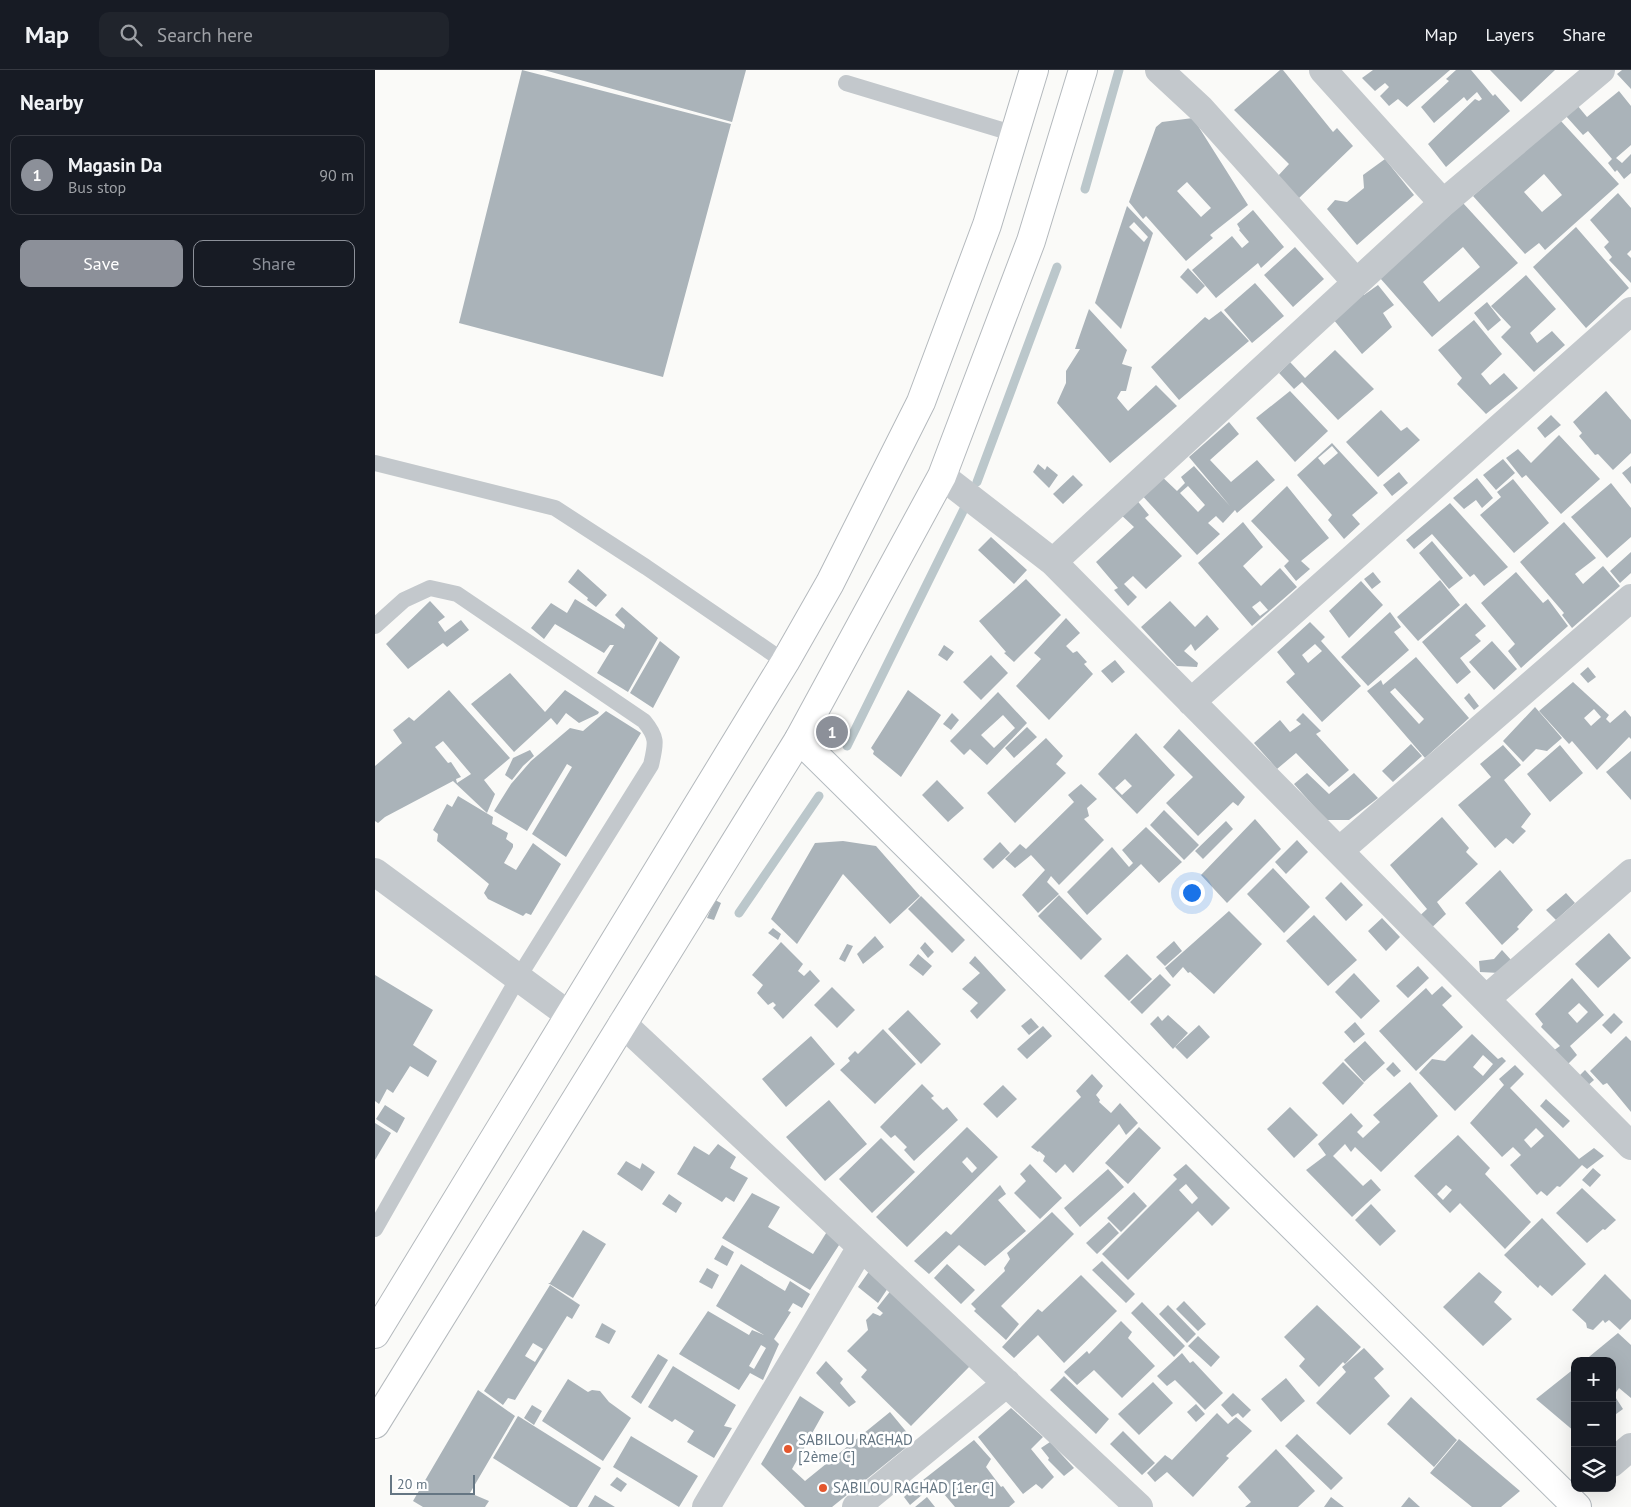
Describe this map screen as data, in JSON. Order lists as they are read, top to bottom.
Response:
{
  "places": ["SABILOU RACHAD [2ème C]", "SABILOU RACHAD [1er C]"],
  "scale_bar": "20 m",
  "page": {
    "header": "Map",
    "search": "Search here",
    "nav": ["Map", "Layers", "Share"],
    "heading": "Nearby",
    "list": [
      {
        "mark": "1",
        "name": "Magasin Da",
        "note": "Bus stop",
        "value": "90 m"
      }
    ],
    "buttons": ["Save", "Share"],
    "pins": "1",
    "map_buttons": ["+", "−"],
    "scale": "20 m"
  }
}
